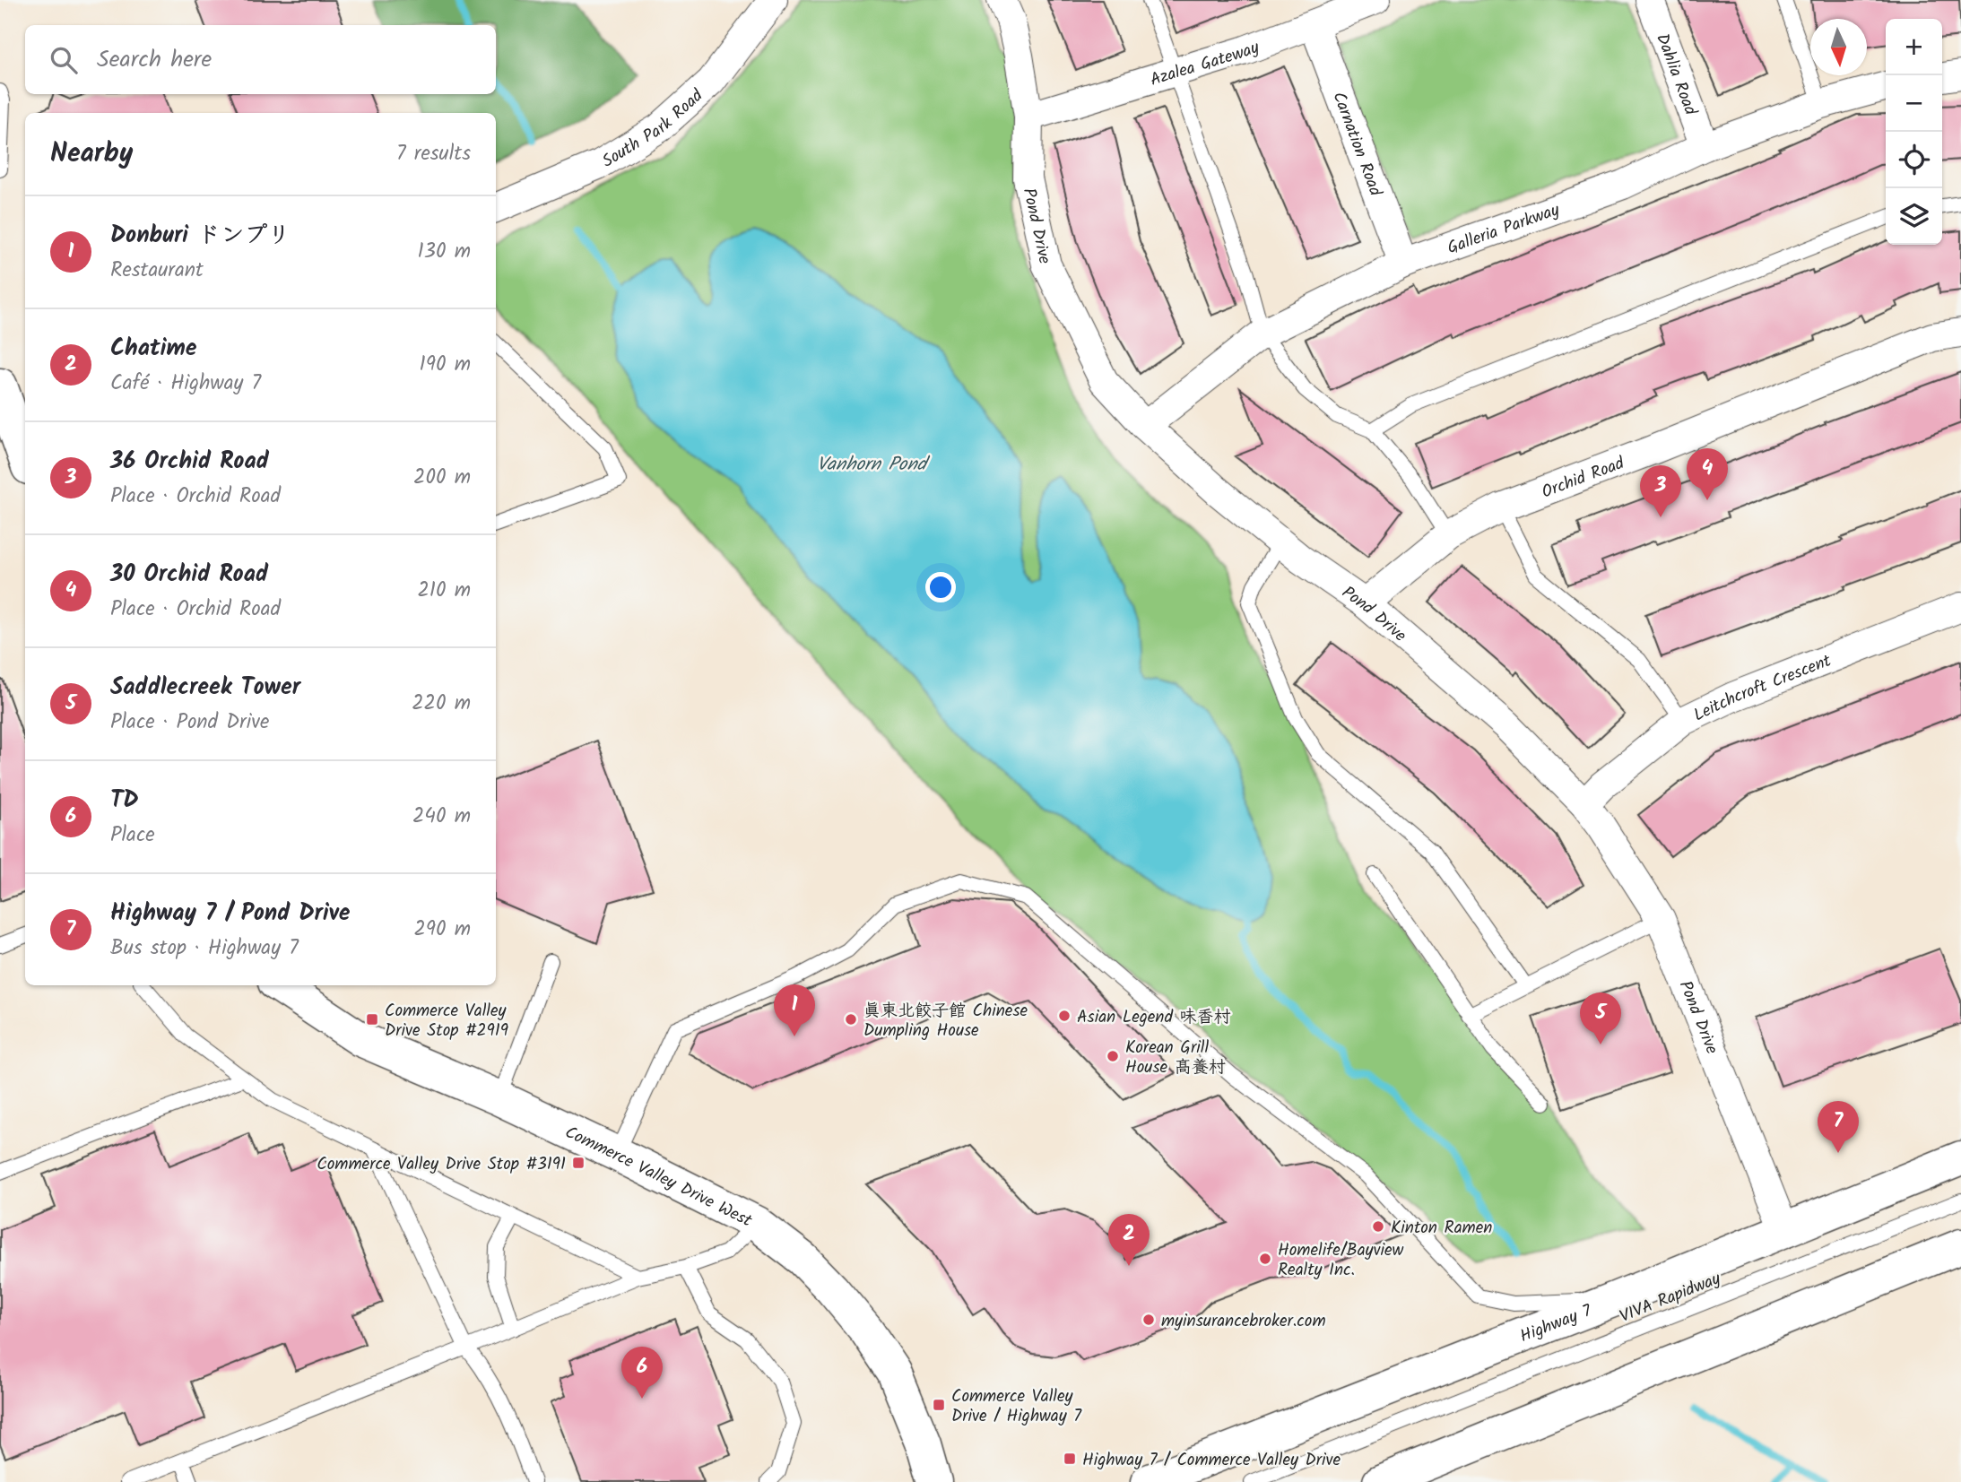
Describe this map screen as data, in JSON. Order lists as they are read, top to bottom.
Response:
{
  "streets": {
    "main road": ["Commerce Valley Drive West", "Highway 7"],
    "street": [
      "Azalea Gateway",
      "Dahlia Road",
      "South Park Road",
      "Carnation Road",
      "Pond Drive",
      "Galleria Parkway",
      "Orchid Road",
      "Leitchcroft Crescent"
    ],
    "lane": ["VIVA Rapidway"]
  },
  "crossings": [
    ["Azalea Gateway", "Carnation Road"],
    ["Azalea Gateway", "Pond Drive"],
    ["Dahlia Road", "Galleria Parkway"],
    ["Carnation Road", "Galleria Parkway"],
    ["Pond Drive", "Galleria Parkway"],
    ["Pond Drive", "Orchid Road"],
    ["Pond Drive", "Leitchcroft Crescent"],
    ["Pond Drive", "Highway 7"]
  ],
  "water": ["Vanhorn Pond"],
  "places": {
    "other": [
      "Asian Legend 味香村",
      "真東北餃子館 Chinese Dumpling House",
      "Korean Grill House 髙養村",
      "Kinton Ramen",
      "Homelife/Bayview Realty Inc.",
      "myinsurancebroker.com"
    ],
    "transit": [
      "Commerce Valley Drive Stop #2919",
      "Commerce Valley Drive Stop #3191",
      "Commerce Valley Drive / Highway 7",
      "Highway 7 / Commerce Valley Drive"
    ]
  },
  "north": "bottom",
  "page": {
    "map_buttons": ["+", "−"],
    "search": "Search here",
    "heading": ["Nearby", "7 results"],
    "list": [
      {
        "mark": "1",
        "name": "Donburi ドンプリ",
        "note": "Restaurant",
        "value": "130 m"
      },
      {
        "mark": "2",
        "name": "Chatime",
        "note": "Café · Highway 7",
        "value": "190 m"
      },
      {
        "mark": "3",
        "name": "36 Orchid Road",
        "note": "Place · Orchid Road",
        "value": "200 m"
      },
      {
        "mark": "4",
        "name": "30 Orchid Road",
        "note": "Place · Orchid Road",
        "value": "210 m"
      },
      {
        "mark": "5",
        "name": "Saddlecreek Tower",
        "note": "Place · Pond Drive",
        "value": "220 m"
      },
      {
        "mark": "6",
        "name": "TD",
        "note": "Place",
        "value": "240 m"
      },
      {
        "mark": "7",
        "name": "Highway 7 / Pond Drive",
        "note": "Bus stop · Highway 7",
        "value": "290 m"
      }
    ],
    "pins": [
      "4",
      "3",
      "1",
      "5",
      "7",
      "2",
      "6"
    ]
  }
}
